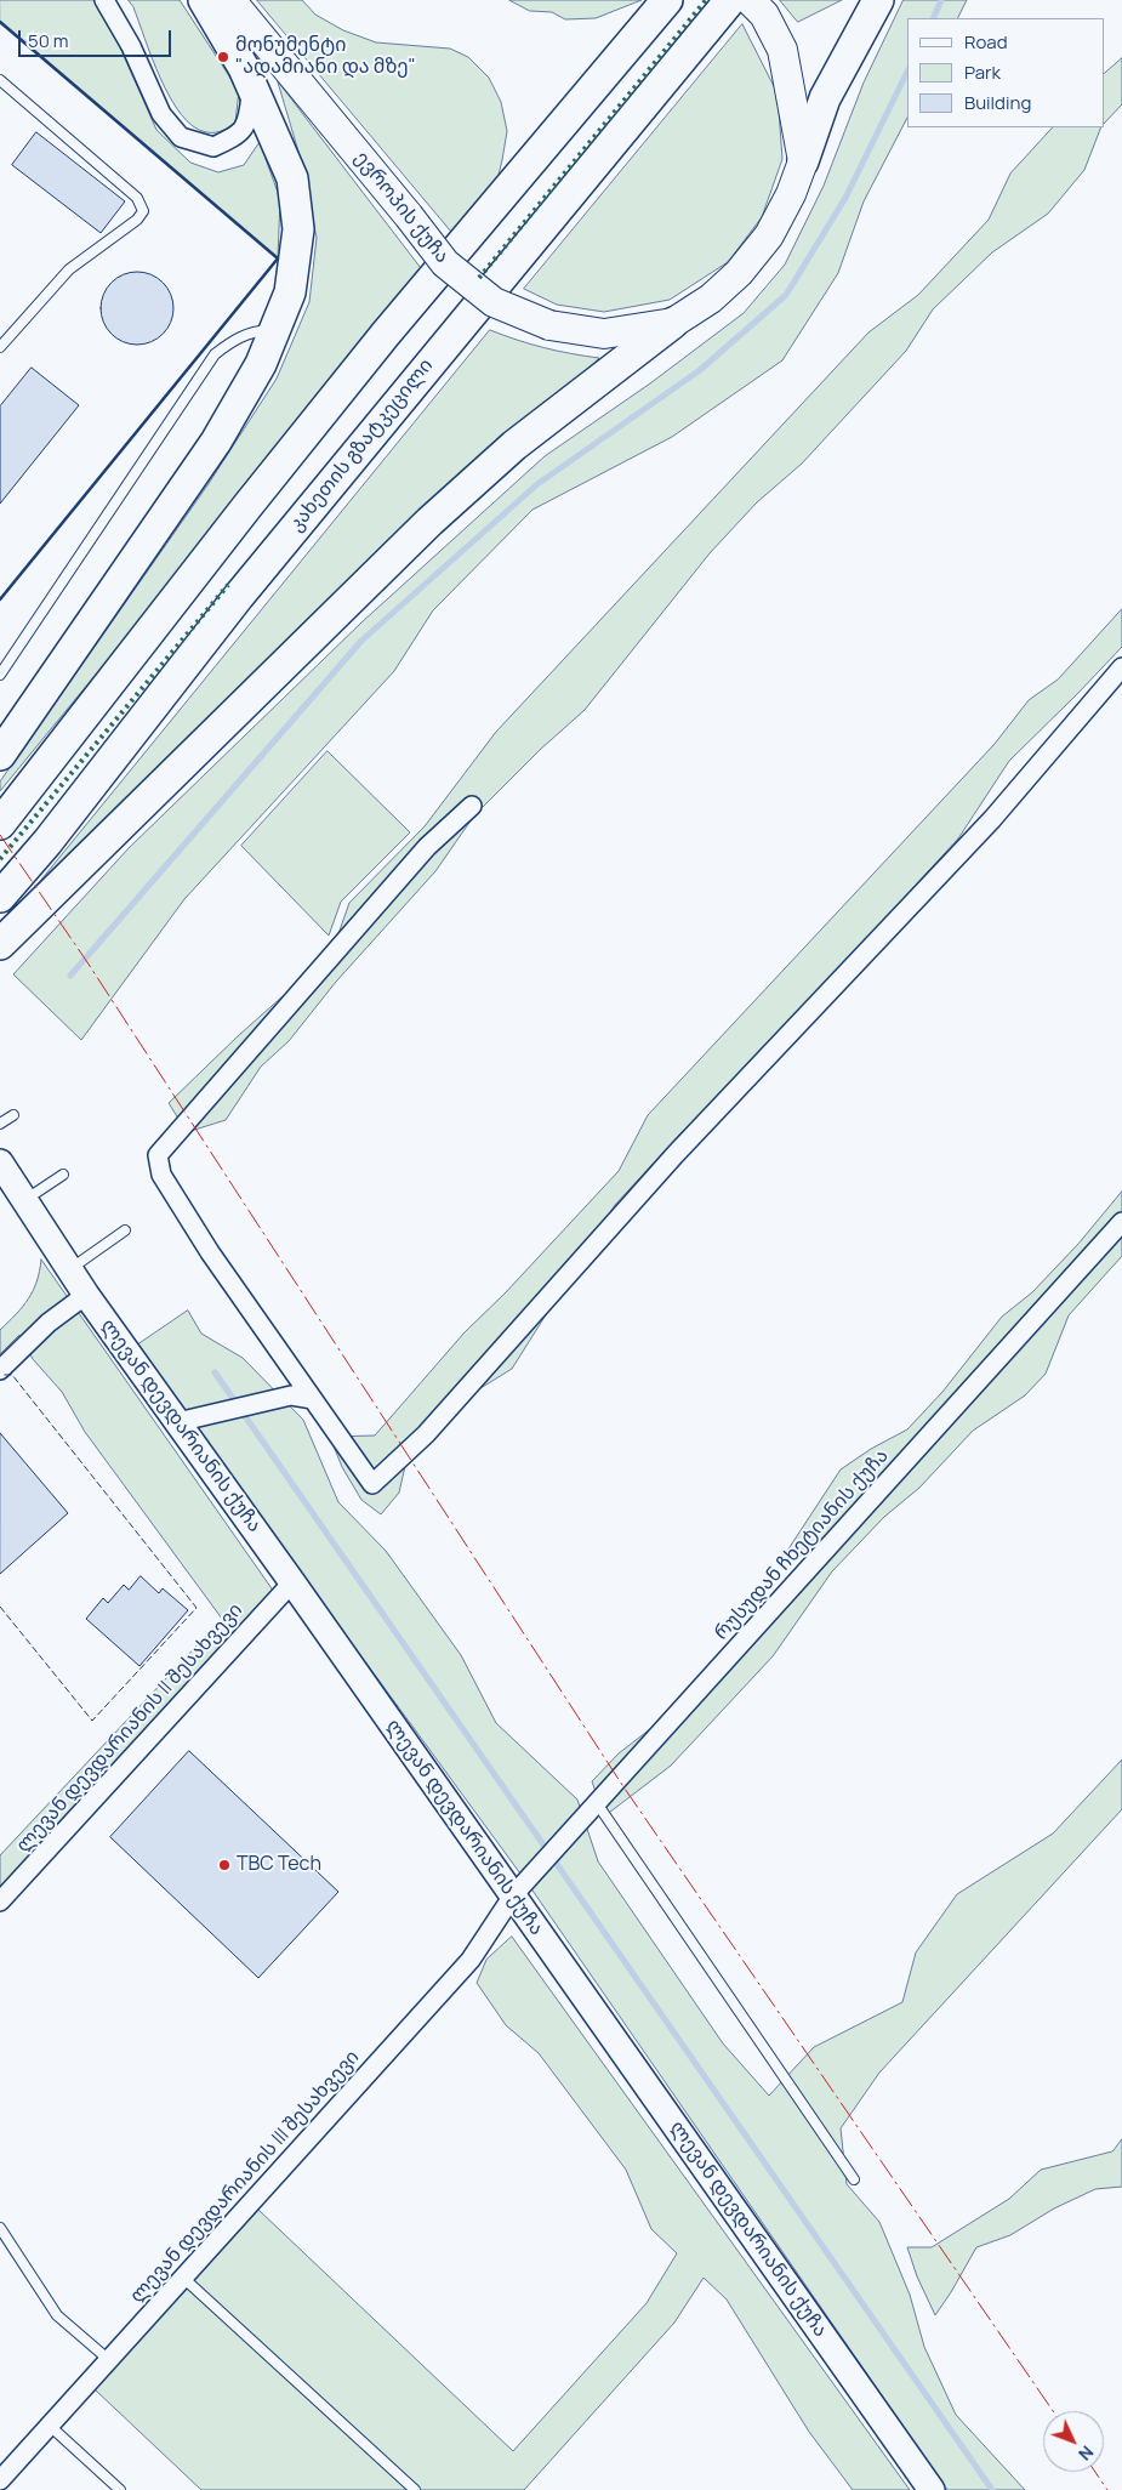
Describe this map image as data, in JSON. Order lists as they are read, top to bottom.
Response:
{
  "streets": {
    "highway": ["კახეთის გზატკეცილი"],
    "main road": ["ევროპის ქუჩა", "ლევან დევდარიანის ქუჩა"],
    "street": ["რუსუდან ჩხეტიანის ქუჩა", "ლევან დევდარიანის II შესახვევი", "ლევან დევდარიანის III შესახვევი"]
  },
  "crossings": [
    ["ლევან დევდარიანის ქუჩა", "რუსუდან ჩხეტიანის ქუჩა"],
    ["ლევან დევდარიანის ქუჩა", "ლევან დევდარიანის II შესახვევი"],
    ["ლევან დევდარიანის ქუჩა", "ლევან დევდარიანის III შესახვევი"],
    ["რუსუდან ჩხეტიანის ქუჩა", "ლევან დევდარიანის III შესახვევი"]
  ],
  "places": ["მონუმენტი \"ადამიანი და მზე\"", "TBC Tech"],
  "legend": ["Road", "Park", "Building"],
  "scale_bar": "50 m",
  "north": "bottom right"
}
